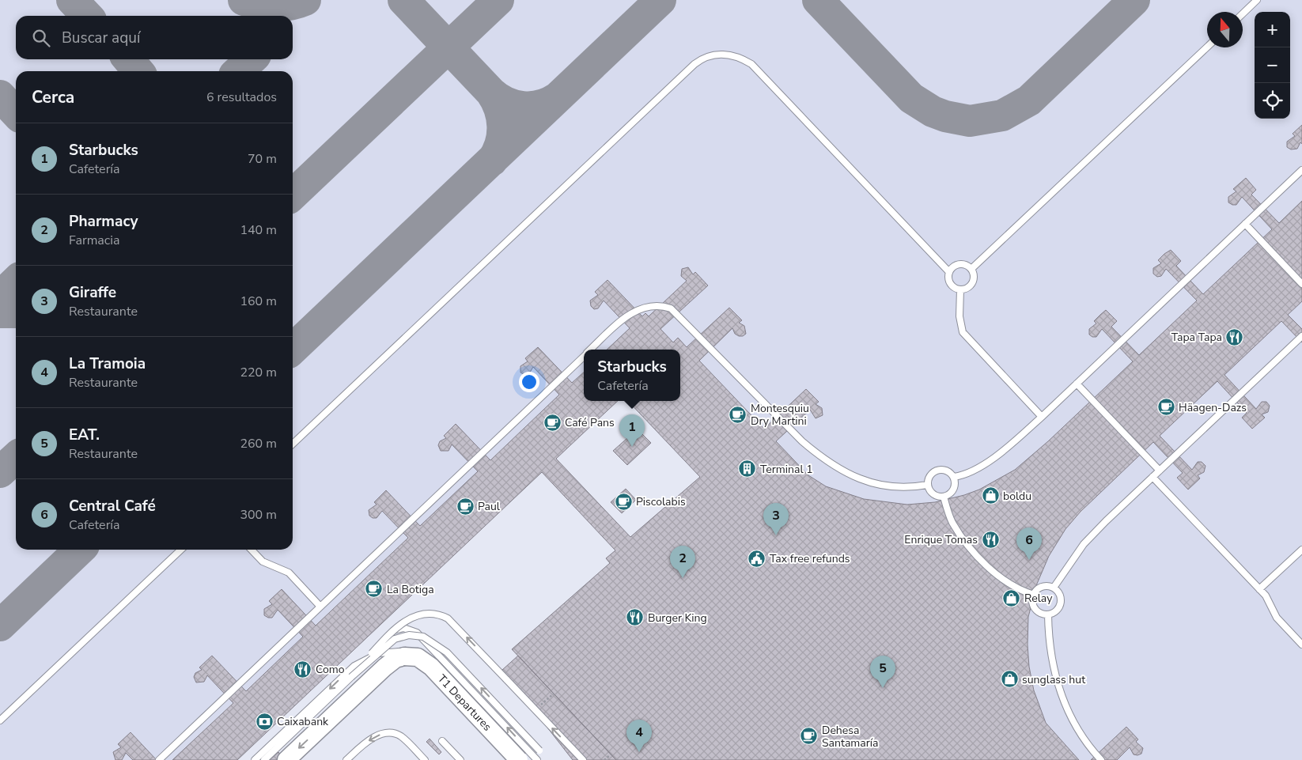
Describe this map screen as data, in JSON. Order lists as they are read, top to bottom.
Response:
{
  "streets": {
    "main road": ["T1 Departures"]
  },
  "places": {
    "restaurant": [
      "Tapa Tapa",
      "Enrique Tomas",
      "Burger King",
      "Como"
    ],
    "cafe": [
      "Häagen-Dazs",
      "Montesquiu Dry Martini",
      "Café Pans",
      "Piscolabis",
      "Paul",
      "La Botiga",
      "Dehesa Santamaría"
    ],
    "building": ["Terminal 1"],
    "shop": ["boldu", "Relay", "sunglass hut"],
    "public building": ["Tax free refunds"],
    "bank": ["Caixabank"]
  },
  "north": "top",
  "page": {
    "map_buttons": ["+", "−"],
    "search": "Buscar aquí",
    "heading": ["Cerca", "6 resultados"],
    "list": [
      {
        "mark": "1",
        "name": "Starbucks",
        "note": "Cafetería",
        "value": "70 m"
      },
      {
        "mark": "2",
        "name": "Pharmacy",
        "note": "Farmacia",
        "value": "140 m"
      },
      {
        "mark": "3",
        "name": "Giraffe",
        "note": "Restaurante",
        "value": "160 m"
      },
      {
        "mark": "4",
        "name": "La Tramoia",
        "note": "Restaurante",
        "value": "220 m"
      },
      {
        "mark": "5",
        "name": "EAT.",
        "note": "Restaurante",
        "value": "260 m"
      },
      {
        "mark": "6",
        "name": "Central Café",
        "note": "Cafetería",
        "value": "300 m"
      }
    ],
    "popup": ["Starbucks", "Cafetería"],
    "pins": [
      "1",
      "3",
      "6",
      "2",
      "5",
      "4"
    ]
  }
}
